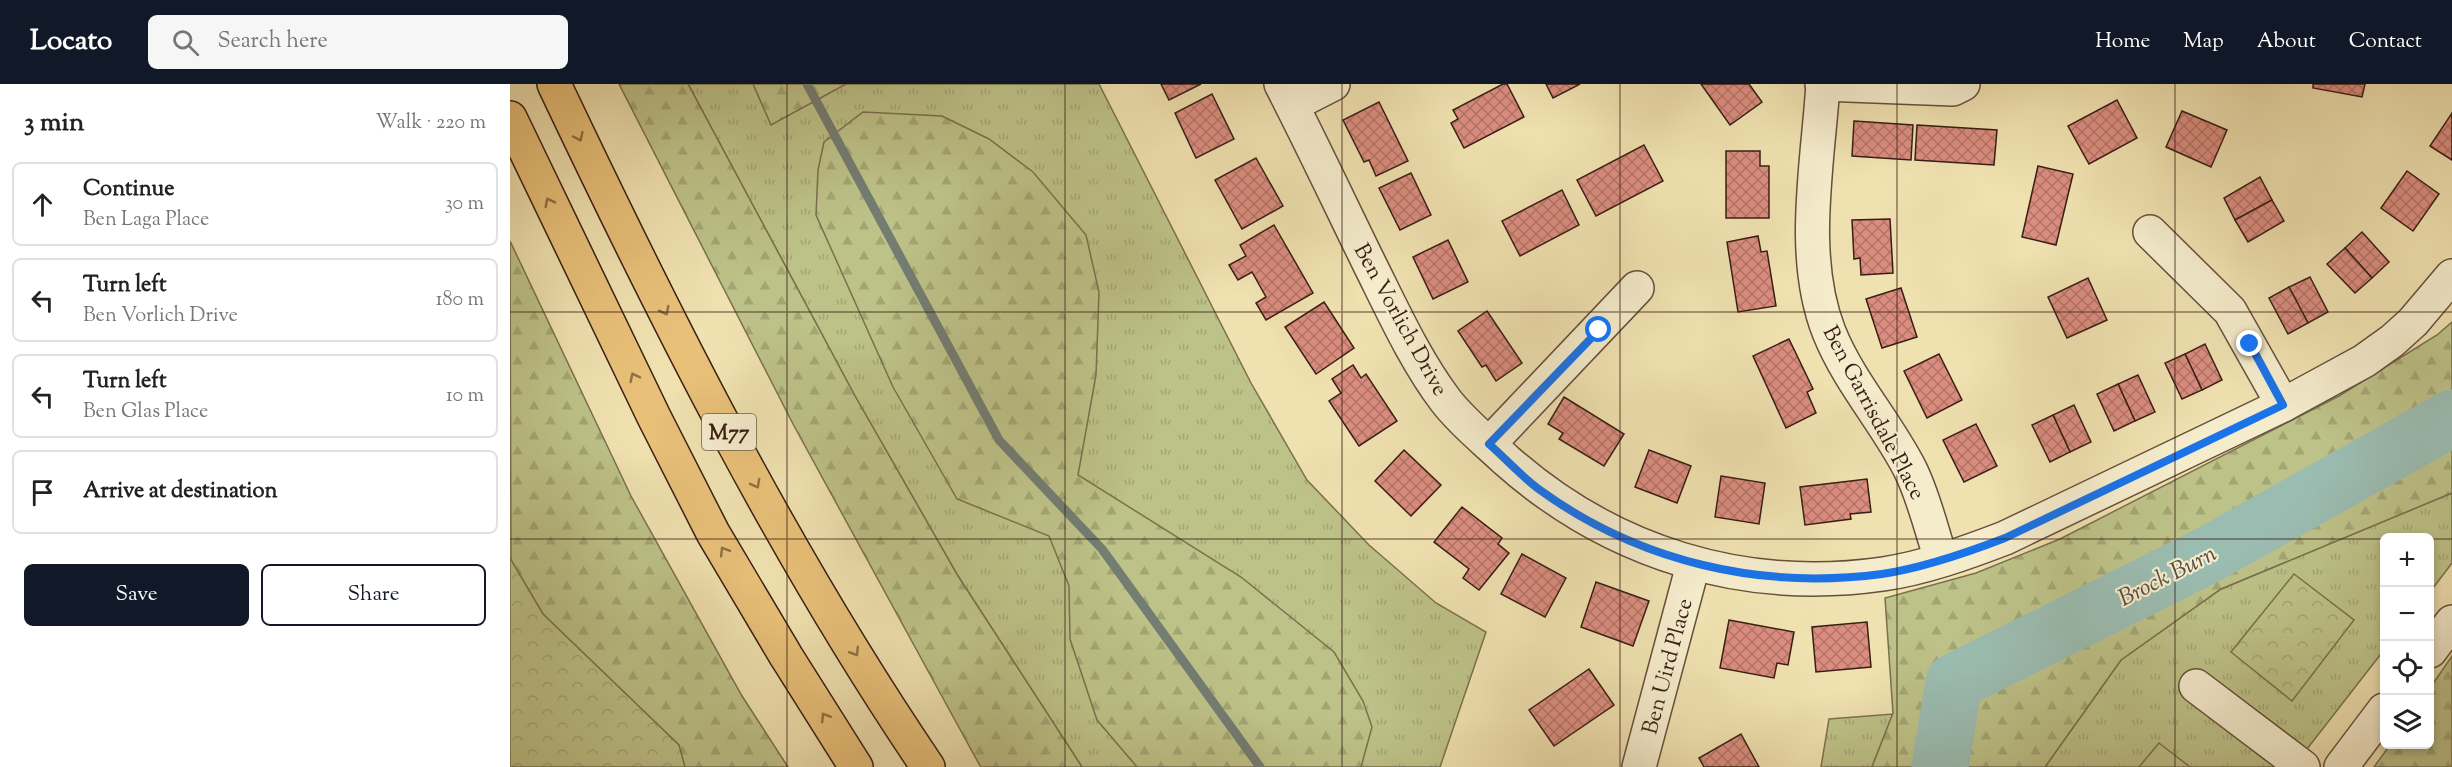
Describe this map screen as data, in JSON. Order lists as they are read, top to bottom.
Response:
{
  "streets": {
    "highway": ["M77"],
    "street": ["Ben Vorlich Drive", "Ben Garrisdale Place", "Ben Uird Place"]
  },
  "crossings": [
    ["Ben Vorlich Drive", "Ben Garrisdale Place"],
    ["Ben Vorlich Drive", "Ben Uird Place"]
  ],
  "water": ["Brock Burn"],
  "page": {
    "header": "Locato",
    "search": "Search here",
    "nav": [
      "Home",
      "Map",
      "About",
      "Contact"
    ],
    "heading": ["3 min", "Walk · 220 m"],
    "list": [
      ["Continue", "Ben Laga Place", "30 m"],
      ["Turn left", "Ben Vorlich Drive", "180 m"],
      ["Turn left", "Ben Glas Place", "10 m"],
      "Arrive at destination"
    ],
    "map_buttons": ["+", "−"],
    "buttons": ["Save", "Share"]
  }
}
